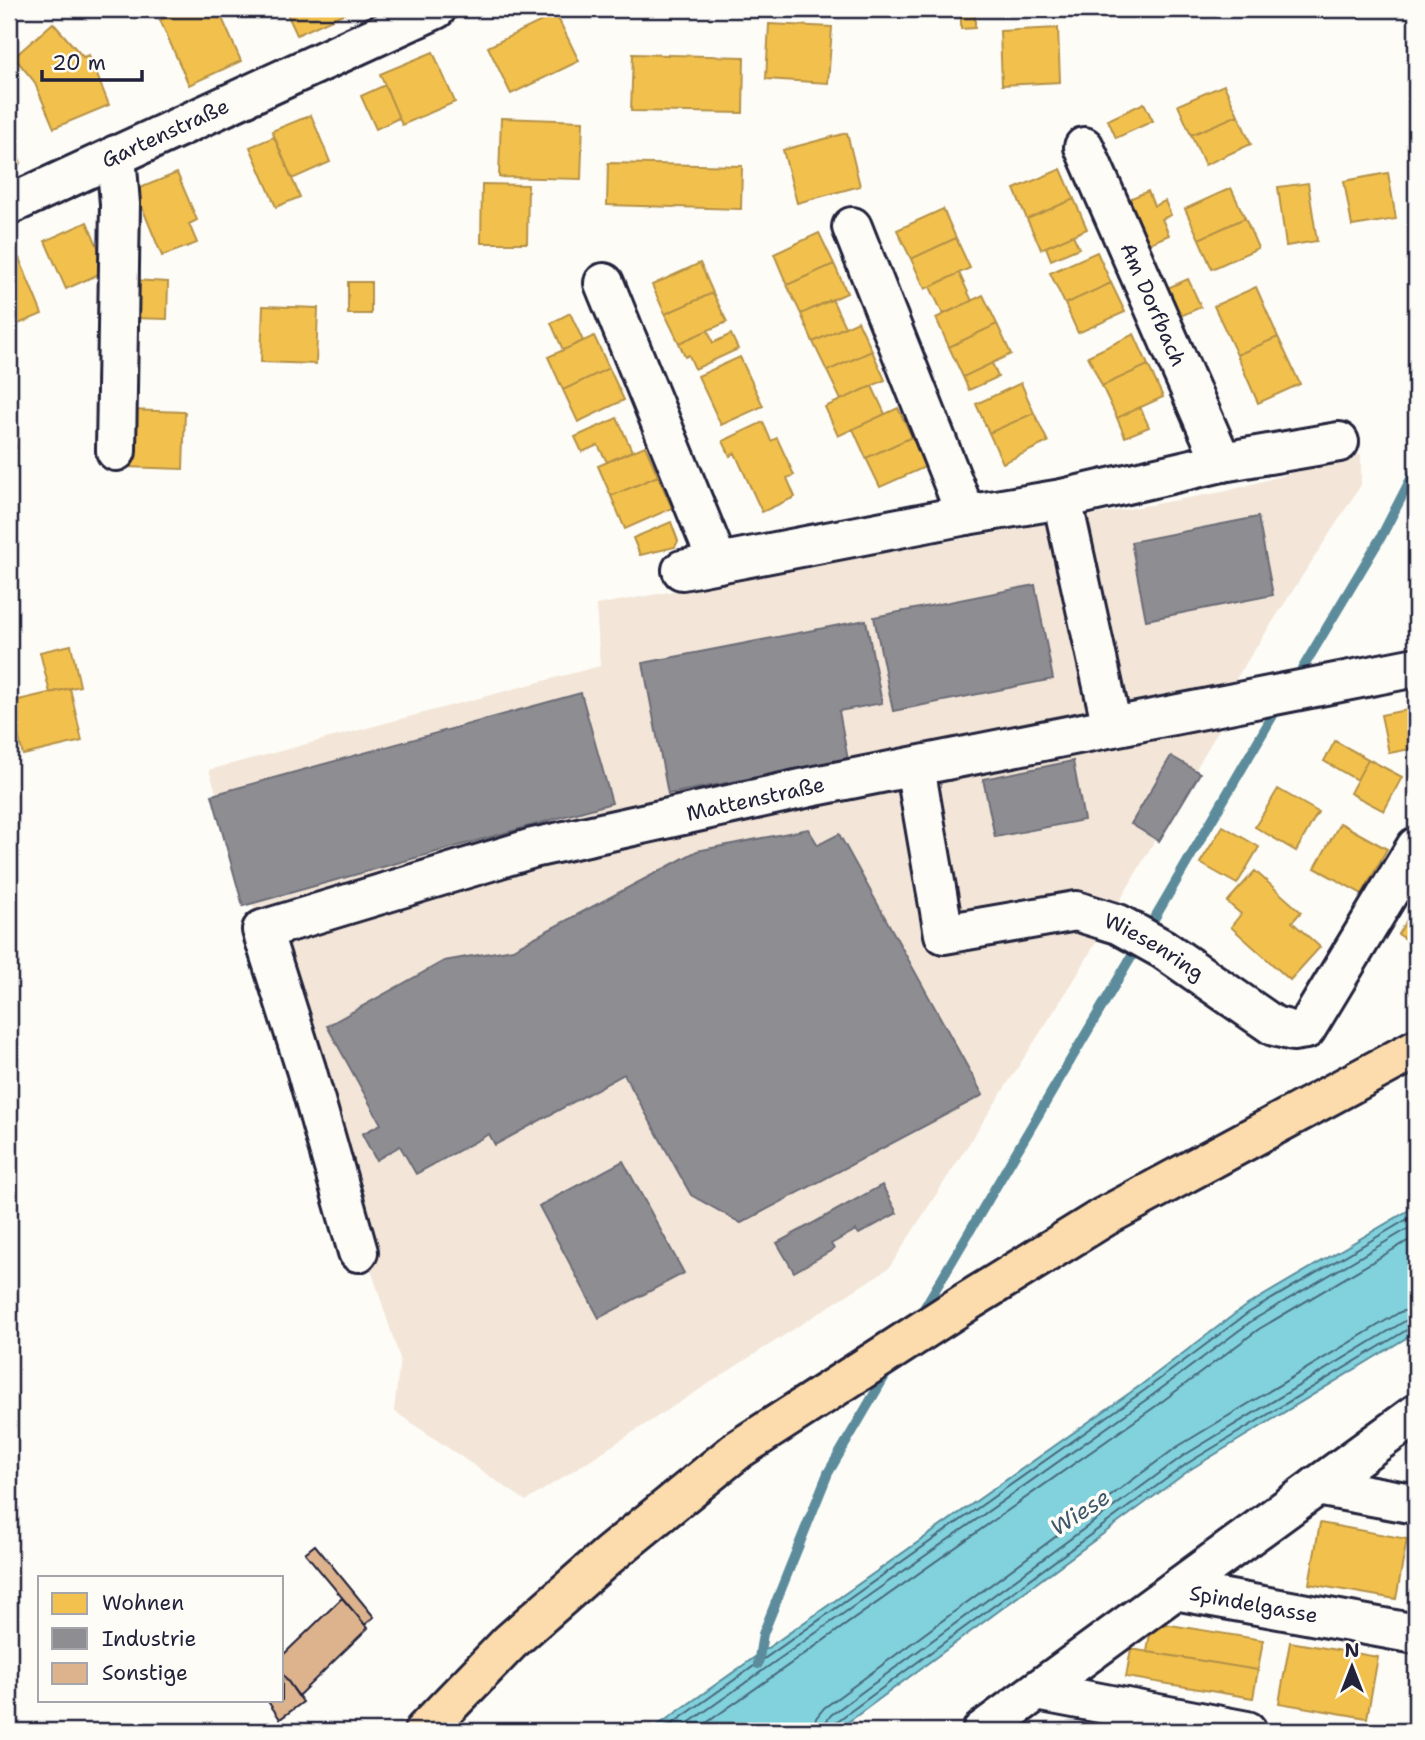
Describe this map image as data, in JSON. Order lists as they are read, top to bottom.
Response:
{
  "streets": {
    "street": [
      "Gartenstraße",
      "Am Dorfbach",
      "Mattenstraße",
      "Wiesenring",
      "Spindelgasse"
    ]
  },
  "crossings": [
    ["Mattenstraße", "Wiesenring"]
  ],
  "water": ["Wiese"],
  "legend": ["Wohnen", "Industrie", "Sonstige"],
  "scale_bar": "20 m",
  "north": "top"
}
